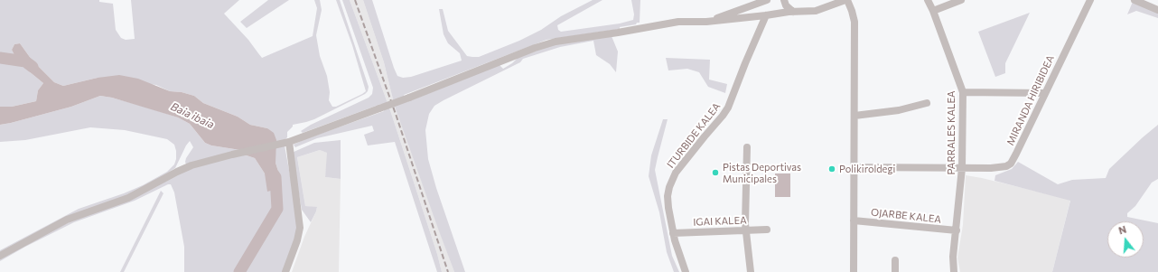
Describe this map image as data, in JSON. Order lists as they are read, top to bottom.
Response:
{
  "streets": {
    "street": [
      "MIRANDA HIRIBIDEA",
      "PARRALES KALEA",
      "ITURBIDE KALEA",
      "OJARBE KALEA",
      "IGAI KALEA"
    ]
  },
  "crossings": [
    ["MIRANDA HIRIBIDEA", "PARRALES KALEA"],
    ["PARRALES KALEA", "OJARBE KALEA"],
    ["ITURBIDE KALEA", "IGAI KALEA"]
  ],
  "water": ["Baia ibaia"],
  "places": ["Polikiroldegi", "Pistas Deportivas Municipales"],
  "north": "top"
}
